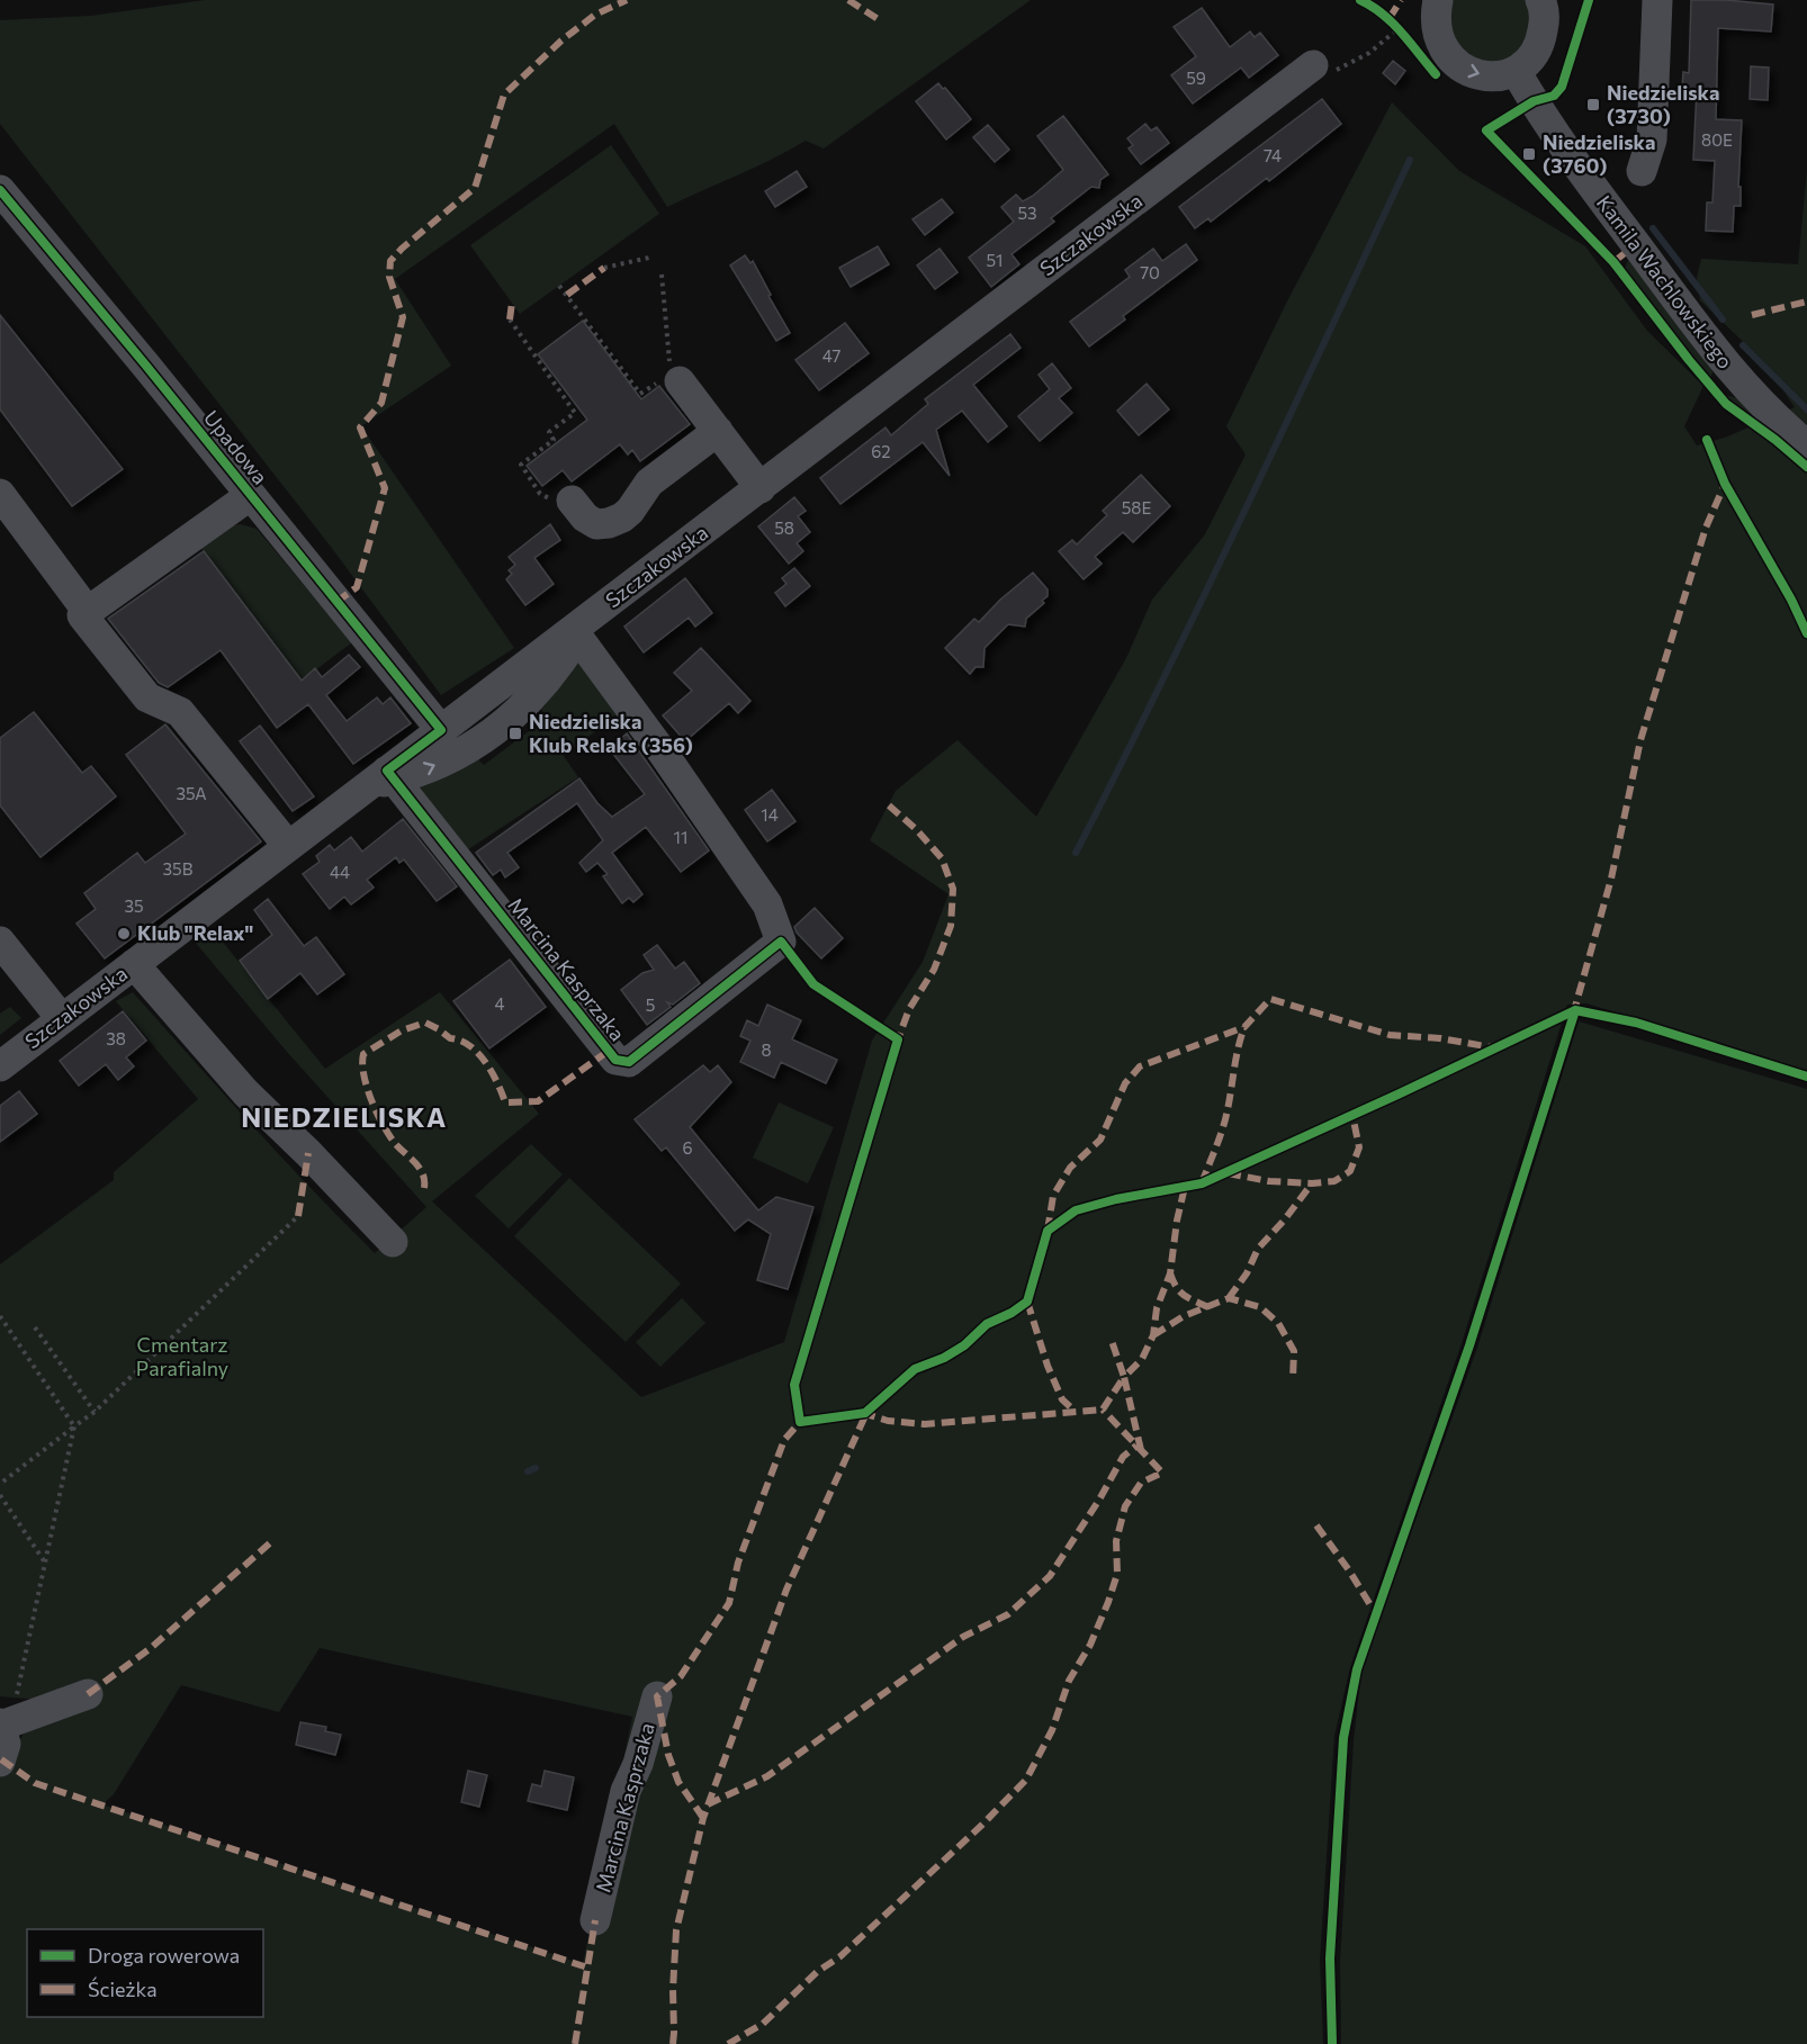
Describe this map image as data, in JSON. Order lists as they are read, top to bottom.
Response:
{
  "streets": {
    "street": [
      "Szczakowska",
      "Kamila Wachlowskiego",
      "Upadowa",
      "Marcina Kasprzaka"
    ]
  },
  "crossings": [
    ["Szczakowska", "Upadowa"],
    ["Szczakowska", "Marcina Kasprzaka"]
  ],
  "districts": ["NIEDZIELISKA"],
  "parks": ["Cmentarz Parafialny"],
  "places": {
    "transit": ["Niedzieliska (3730)", "Niedzieliska (3760)", "Niedzieliska Klub Relaks (356)"],
    "other": ["Klub \"Relax\""]
  },
  "house_numbers": [
    "59",
    "80E",
    "74",
    "53",
    "51",
    "70",
    "47",
    "62",
    "58E",
    "58",
    "35A",
    "14",
    "11",
    "35B",
    "44",
    "35",
    "4",
    "5",
    "38",
    "8",
    "6"
  ],
  "legend": ["Droga rowerowa", "Ścieżka"]
}
